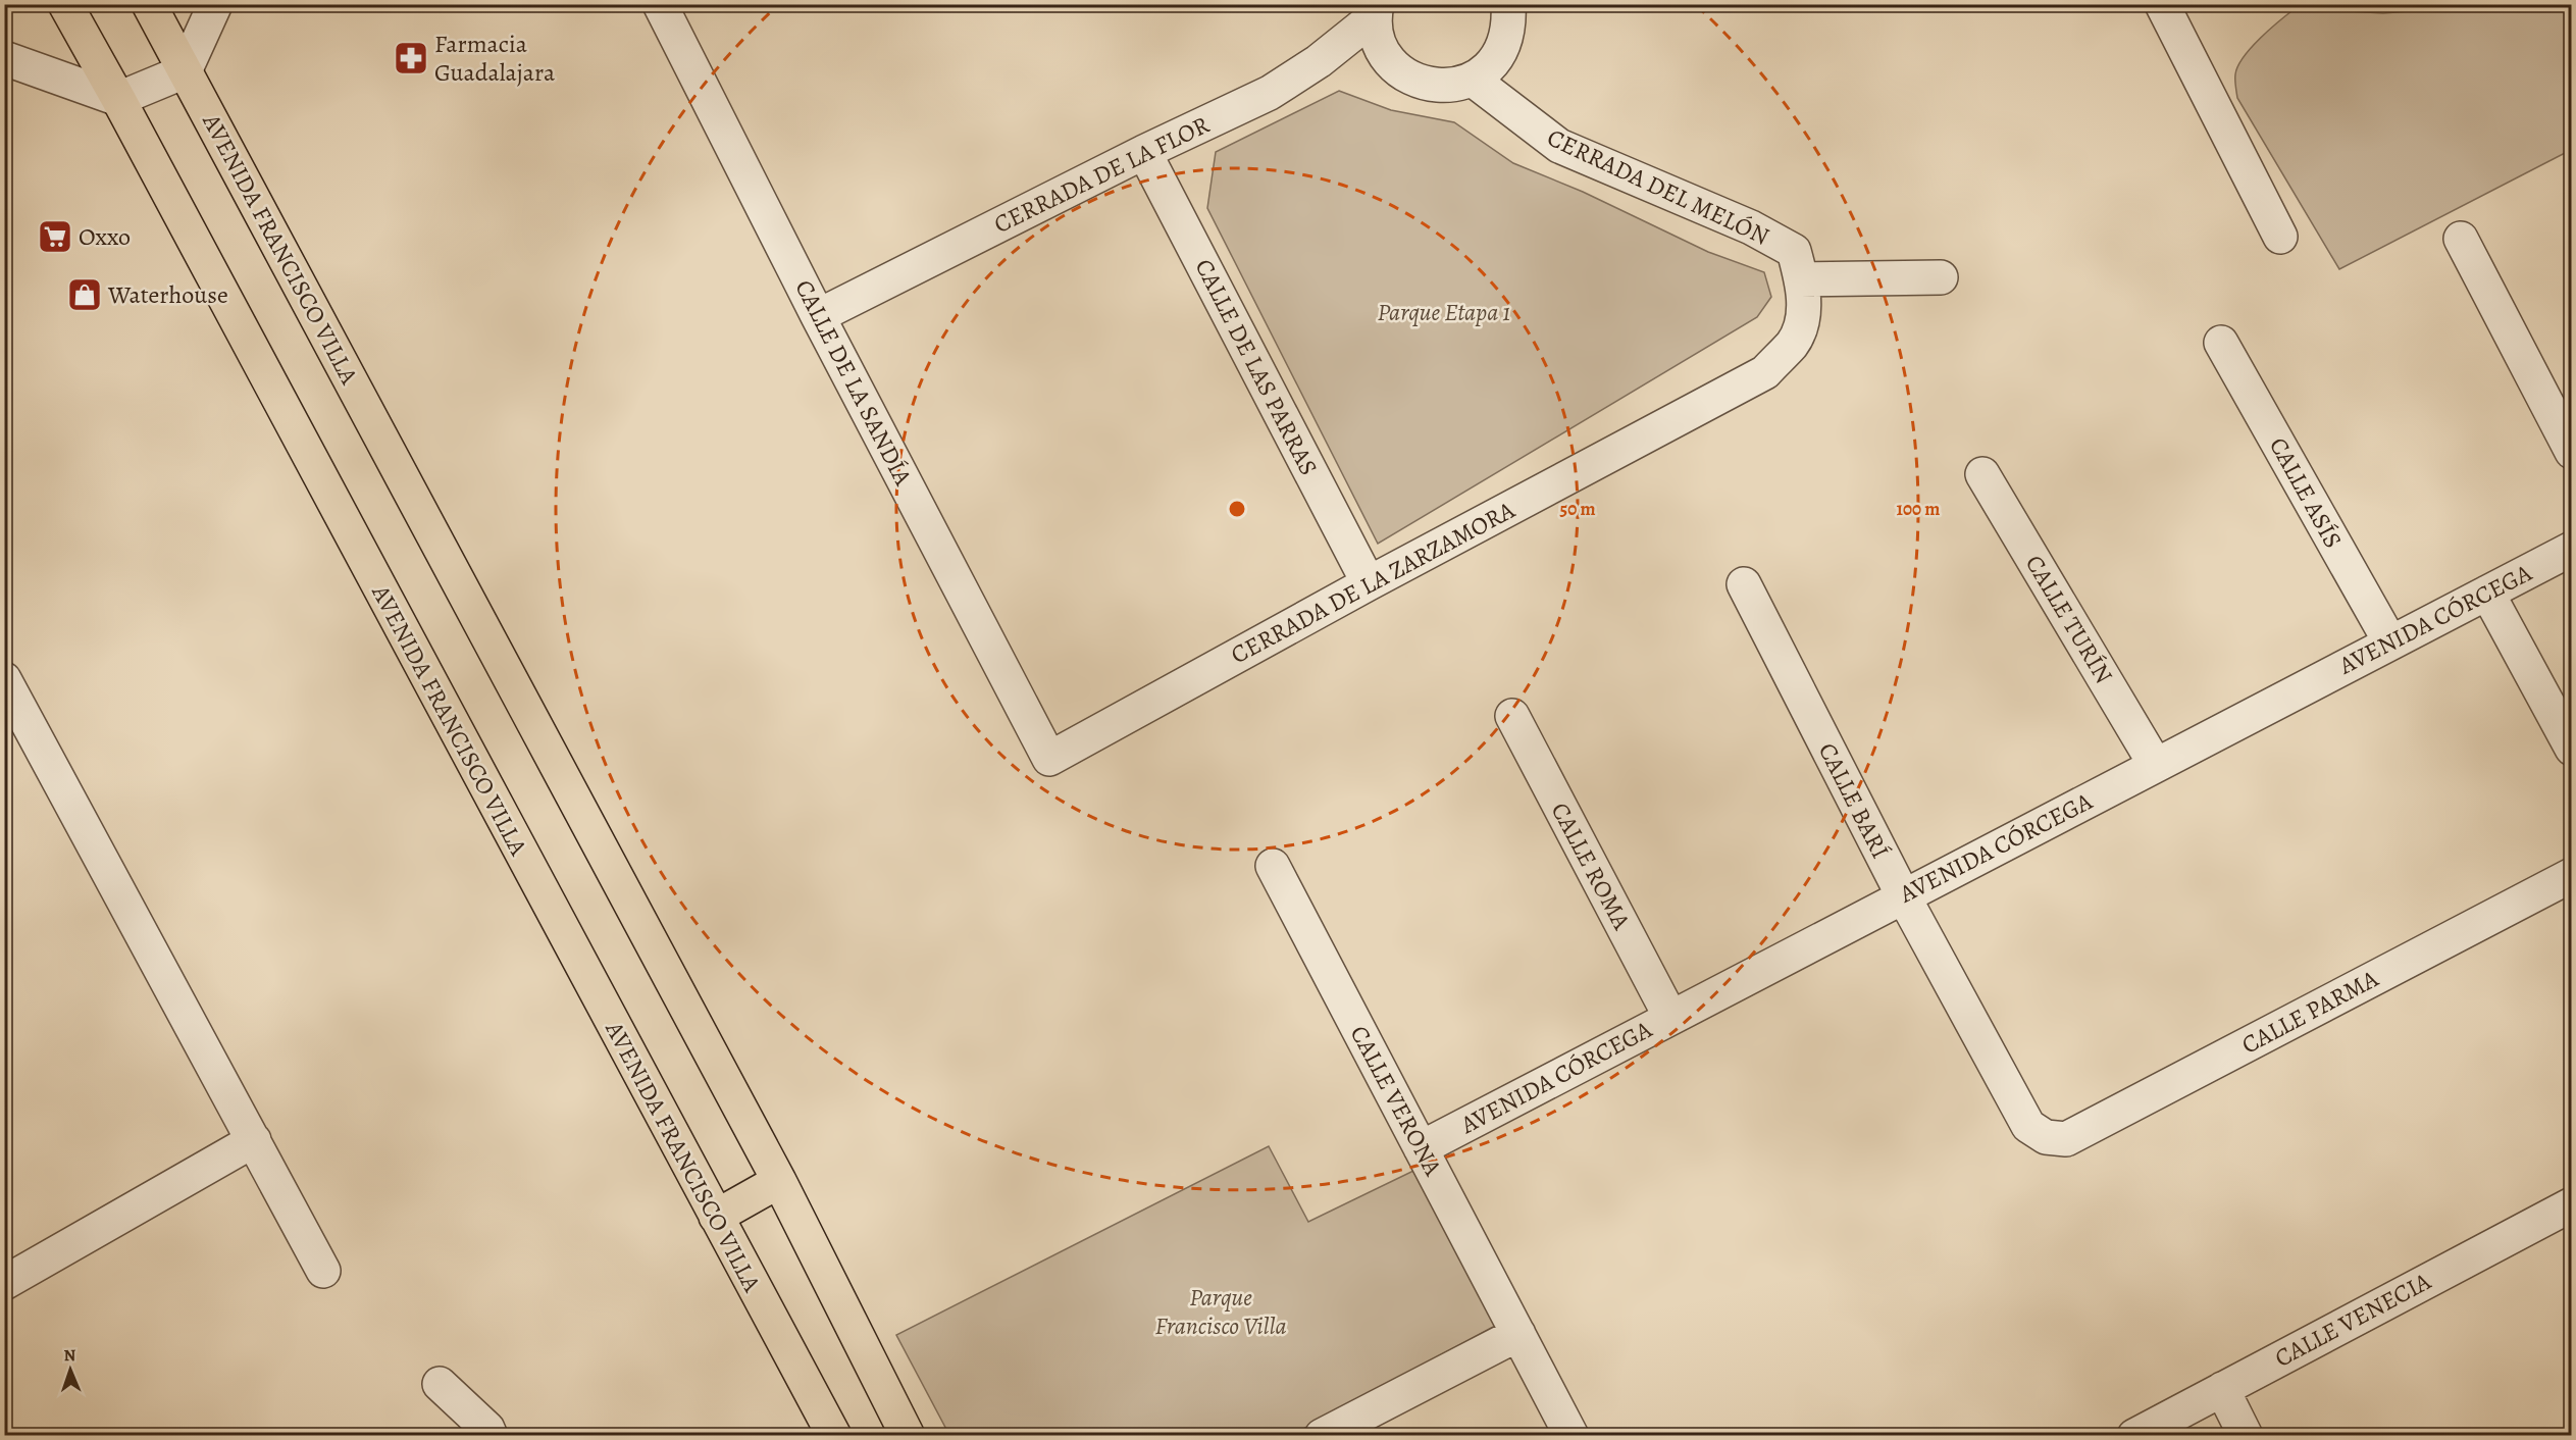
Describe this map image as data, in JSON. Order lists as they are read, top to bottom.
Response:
{
  "streets": {
    "main road": ["AVENIDA FRANCISCO VILLA"],
    "street": [
      "CERRADA DE LA FLOR",
      "CERRADA DEL MELÓN",
      "CALLE DE LAS PARRAS",
      "CALLE DE LA SANDÍA",
      "CALLE ASÍS",
      "CERRADA DE LA ZARZAMORA",
      "CALLE TURÍN",
      "AVENIDA CÓRCEGA",
      "CALLE BARÍ",
      "CALLE ROMA",
      "CALLE PARMA",
      "CALLE VERONA",
      "CALLE VENECIA"
    ]
  },
  "crossings": [
    ["CERRADA DE LA FLOR", "CALLE DE LAS PARRAS"],
    ["CERRADA DE LA FLOR", "CALLE DE LA SANDÍA"],
    ["CERRADA DEL MELÓN", "CERRADA DE LA ZARZAMORA"],
    ["CALLE DE LAS PARRAS", "CERRADA DE LA ZARZAMORA"],
    ["CALLE DE LA SANDÍA", "CERRADA DE LA ZARZAMORA"],
    ["CALLE ASÍS", "AVENIDA CÓRCEGA"],
    ["CALLE TURÍN", "AVENIDA CÓRCEGA"],
    ["AVENIDA CÓRCEGA", "CALLE BARÍ"],
    ["AVENIDA CÓRCEGA", "CALLE ROMA"],
    ["AVENIDA CÓRCEGA", "CALLE VERONA"],
    ["CALLE BARÍ", "CALLE PARMA"]
  ],
  "parks": ["Parque Etapa 1", "Parque Francisco Villa"],
  "places": {
    "pharmacy": ["Farmacia Guadalajara"],
    "supermarket": ["Oxxo"],
    "shop": ["Waterhouse"]
  },
  "north": "top",
  "rings": ["50 m", "100 m"]
}
